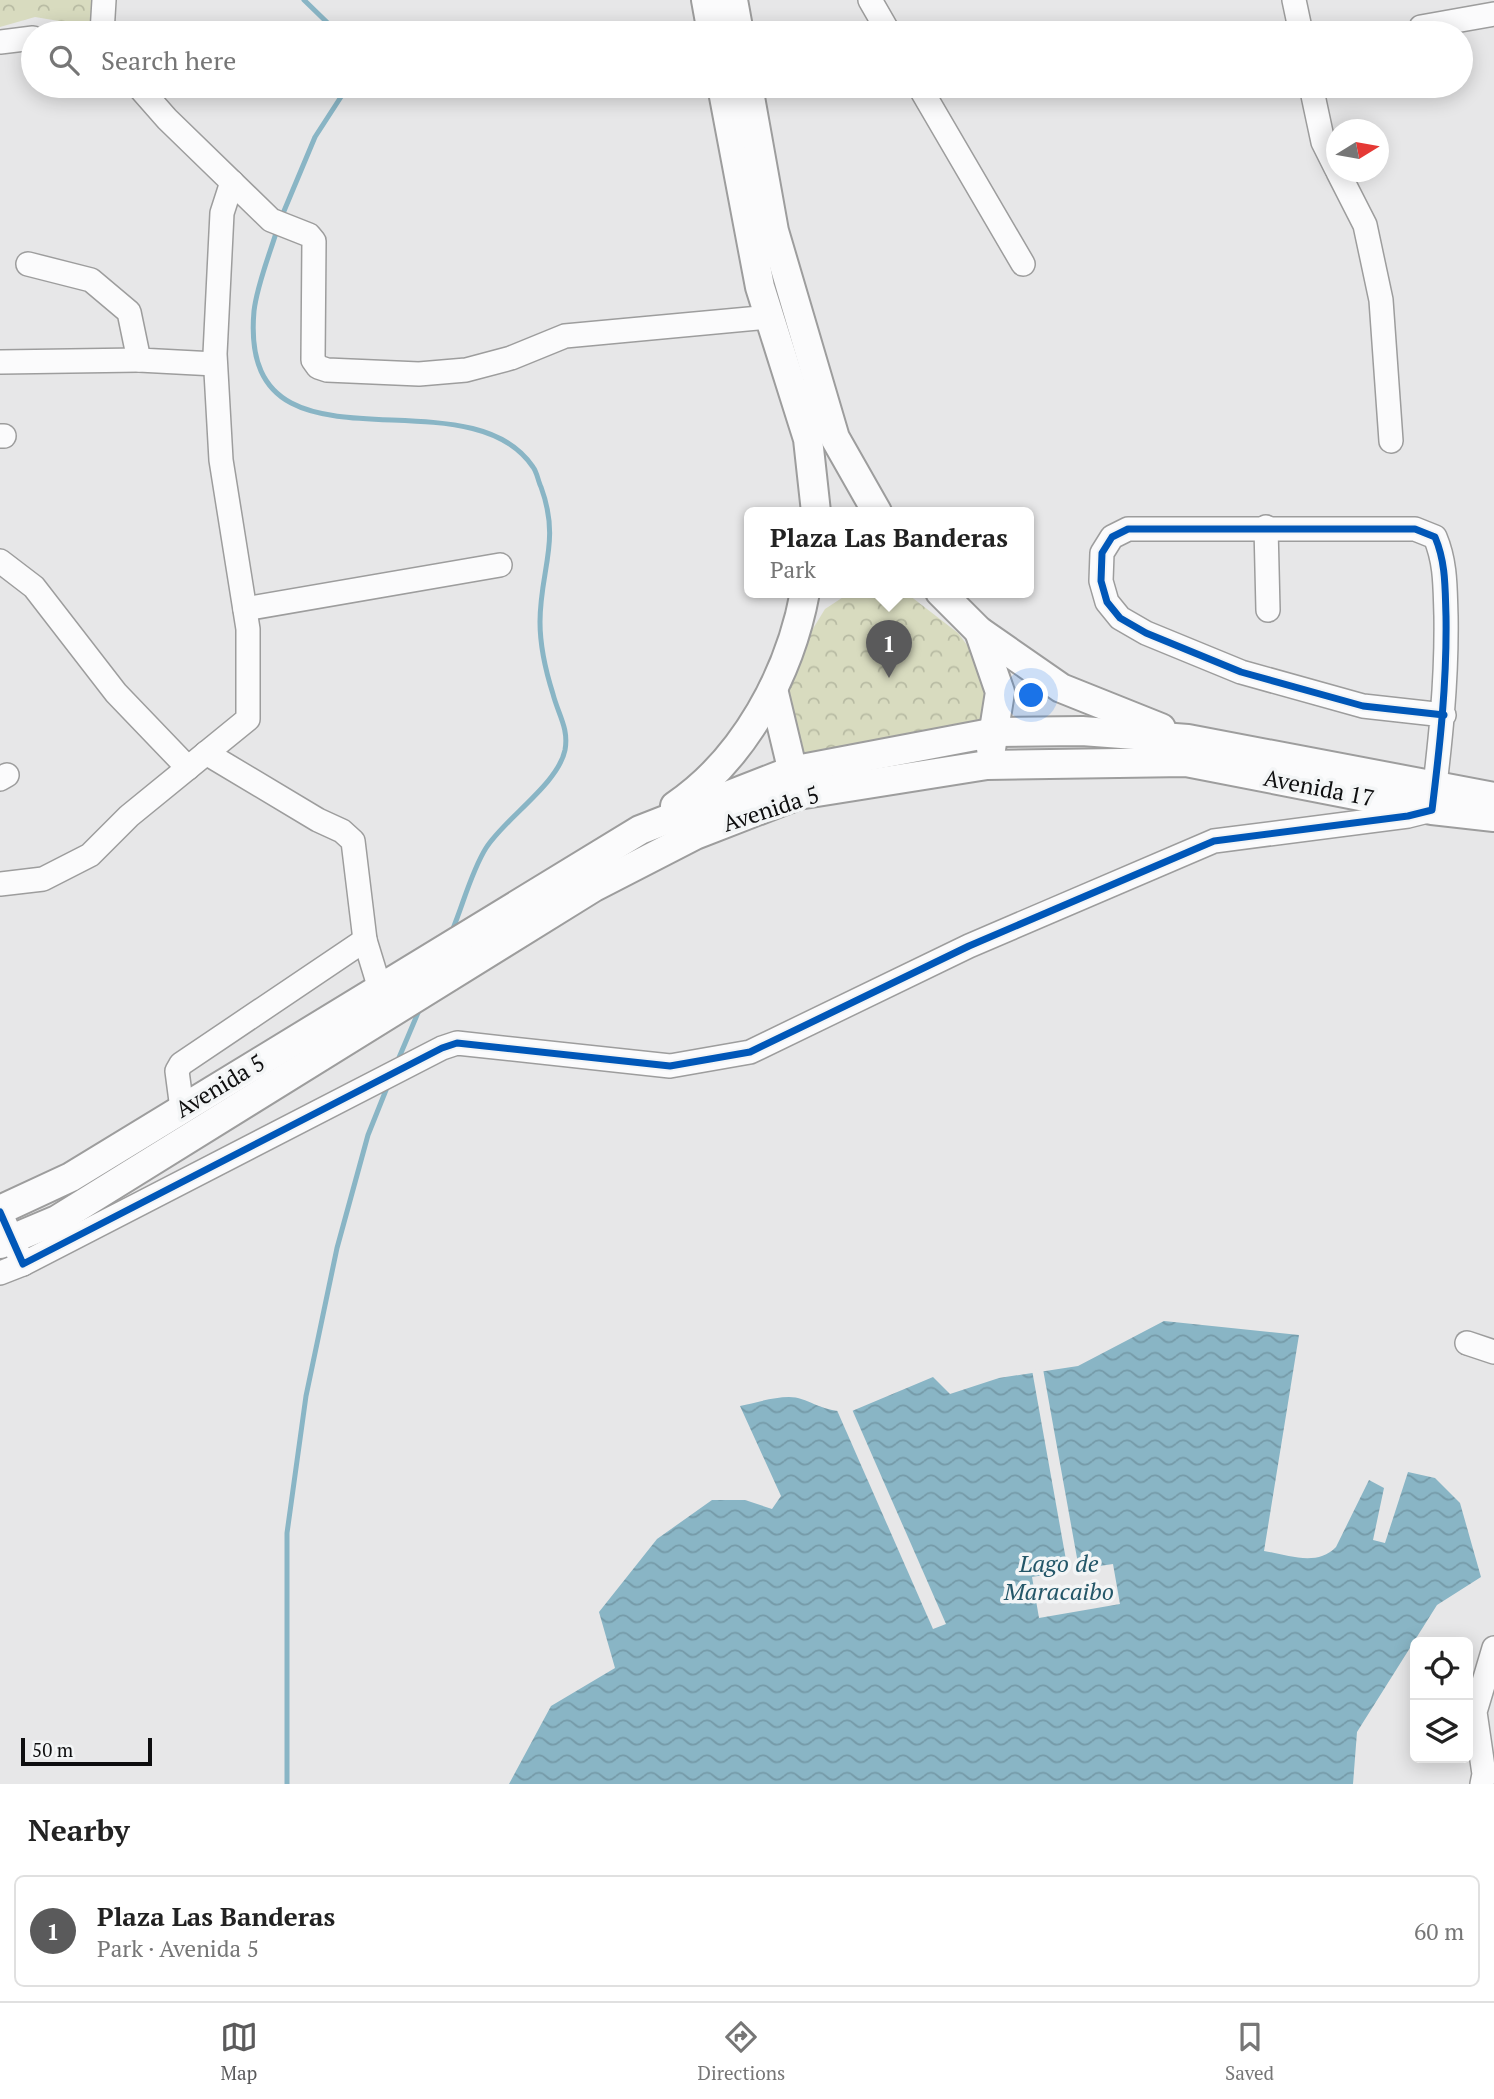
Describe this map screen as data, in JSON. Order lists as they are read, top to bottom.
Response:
{
  "streets": {
    "main road": ["Avenida 17", "Avenida 5"]
  },
  "crossings": [
    ["Avenida 17", "Avenida 5"]
  ],
  "water": ["Lago de Maracaibo"],
  "scale_bar": "50 m",
  "north": "right",
  "page": {
    "search": "Search here",
    "popup": ["Plaza Las Banderas", "Park"],
    "pins": "1",
    "scale": "50 m",
    "heading": "Nearby",
    "list": [
      {
        "mark": "1",
        "name": "Plaza Las Banderas",
        "note": "Park · Avenida 5",
        "value": "60 m"
      }
    ],
    "nav": ["Map", "Directions", "Saved"]
  }
}
